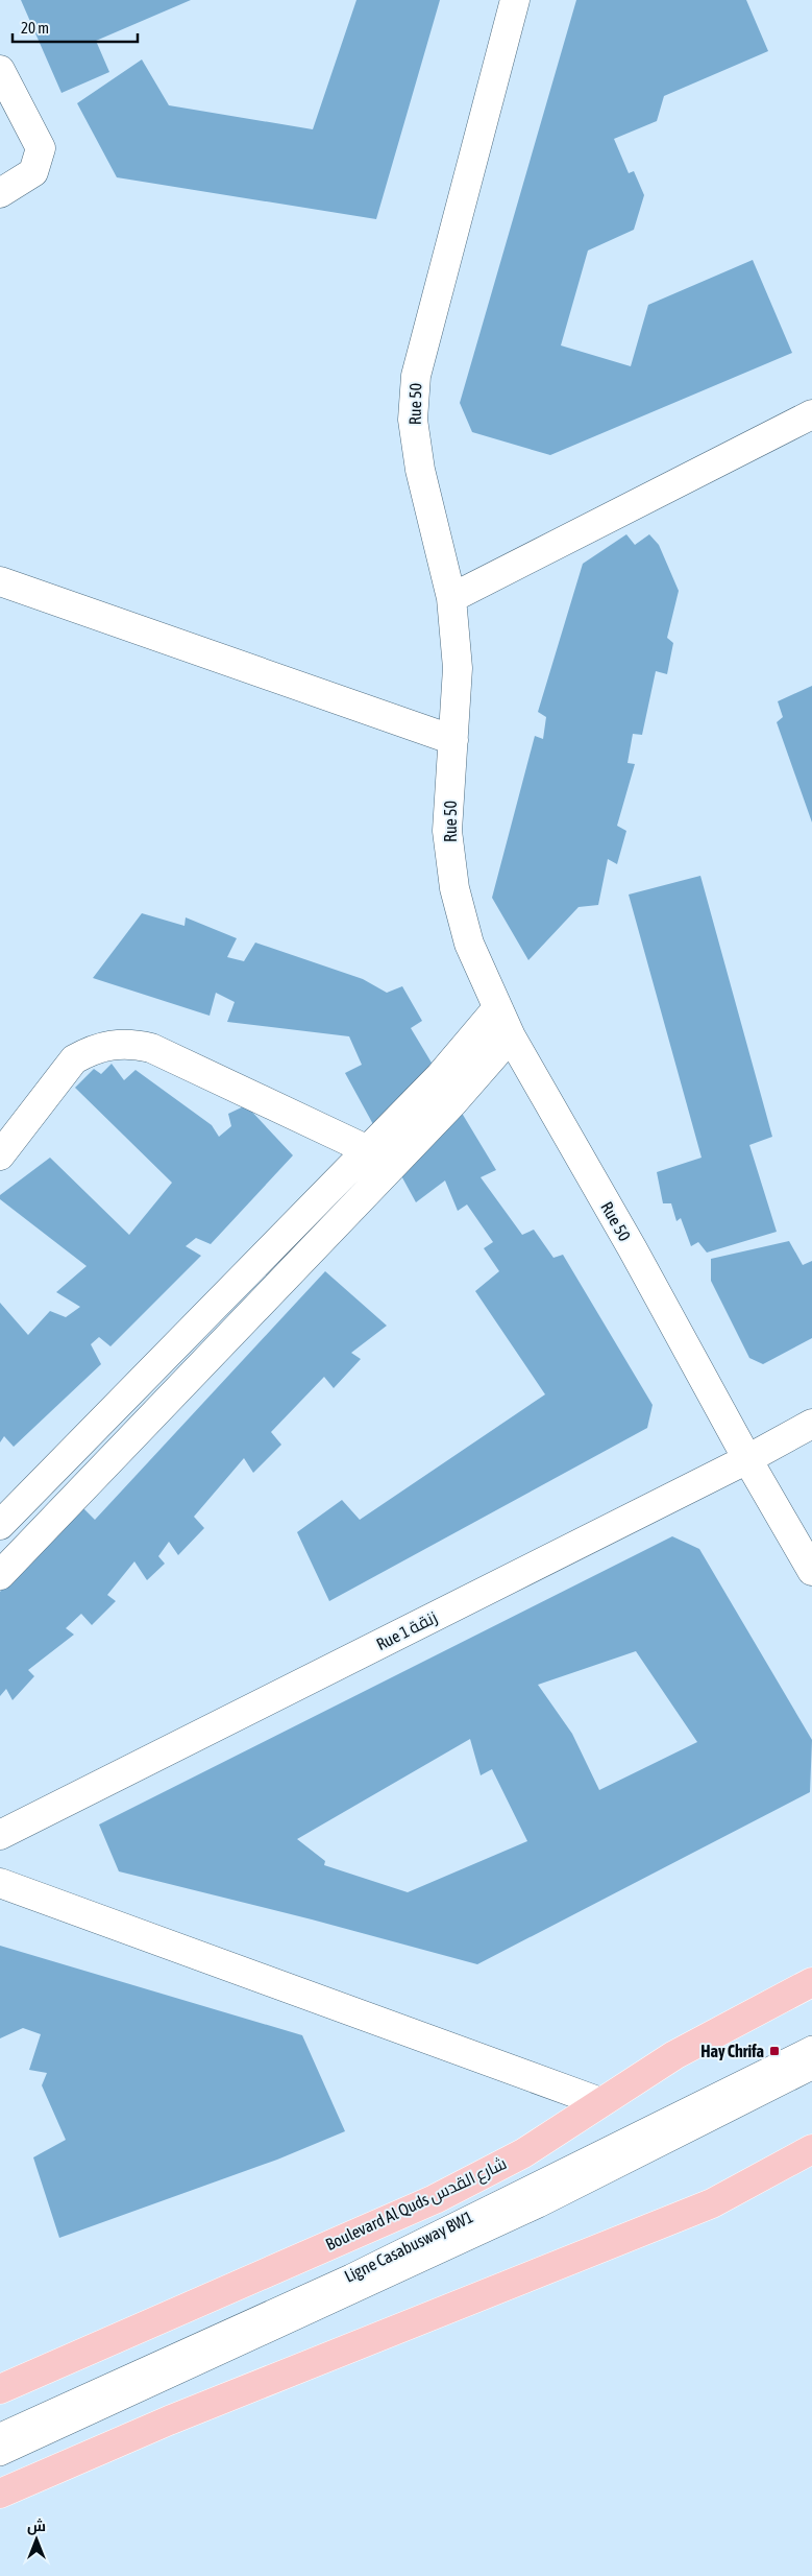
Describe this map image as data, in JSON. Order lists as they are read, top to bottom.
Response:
{
  "streets": {
    "main road": ["Boulevard Al Quds شارع القدس"],
    "street": ["Rue 50", "Rue 1 زنقة"],
    "lane": ["Ligne Casabusway BW1"]
  },
  "crossings": [
    ["Rue 50", "Rue 1 زنقة"]
  ],
  "places": {
    "transit": ["Hay Chrifa"]
  },
  "scale_bar": "20 m",
  "north": "top"
}
